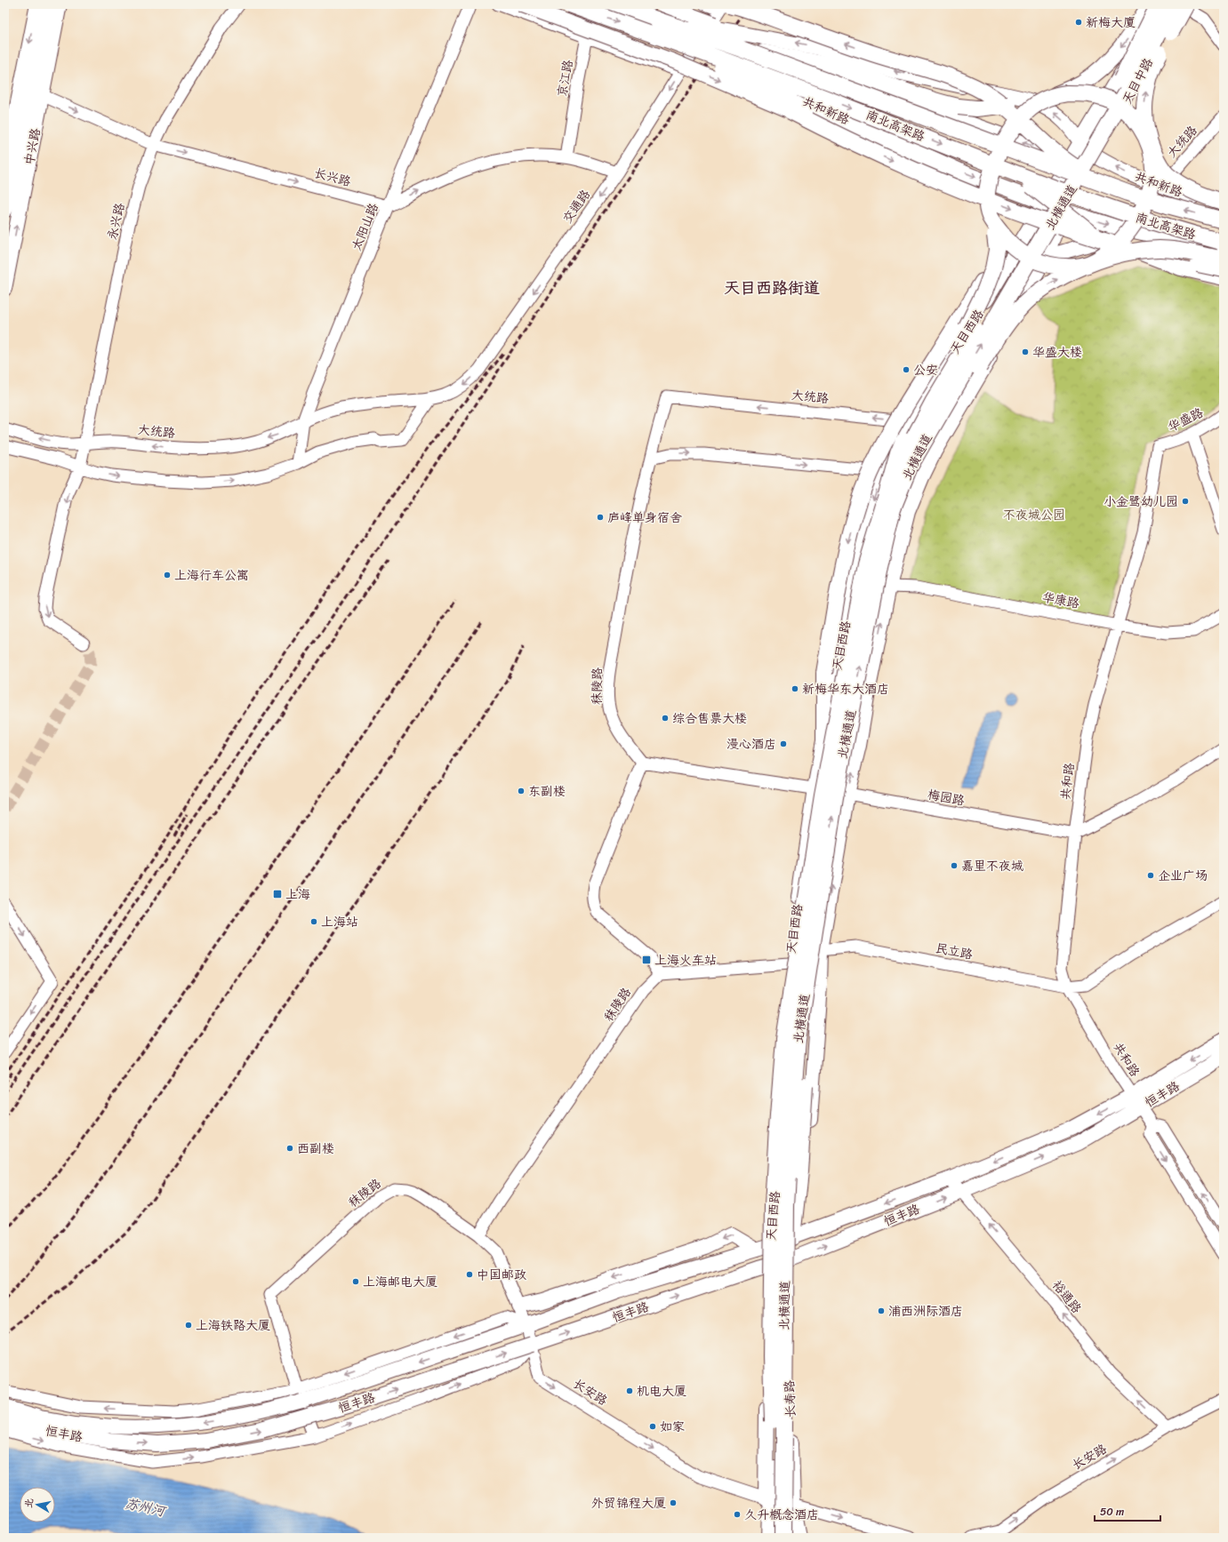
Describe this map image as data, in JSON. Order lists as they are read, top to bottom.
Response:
{
  "streets": {
    "highway": ["南北高架路", "北横通道"],
    "main road": [
      "天目中路",
      "共和新路",
      "中兴路",
      "天目西路",
      "恒丰路",
      "长寿路"
    ],
    "street": [
      "京江路",
      "大统路",
      "长兴路",
      "交通路",
      "永兴路",
      "太阳山路",
      "华盛路",
      "华康路",
      "秣陵路",
      "共和路",
      "梅园路",
      "民立路",
      "裕通路",
      "长安路"
    ]
  },
  "crossings": [
    ["天目中路", "共和新路"],
    ["天目中路", "北横通道"],
    ["天目中路", "天目西路"],
    ["共和新路", "大统路"],
    ["共和新路", "天目西路"],
    ["大统路", "交通路"],
    ["大统路", "永兴路"],
    ["大统路", "太阳山路"],
    ["大统路", "天目西路"],
    ["大统路", "秣陵路"],
    ["中兴路", "长兴路"],
    ["长兴路", "永兴路"],
    ["长兴路", "太阳山路"],
    ["交通路", "太阳山路"],
    ["天目西路", "梅园路"],
    ["天目西路", "民立路"],
    ["天目西路", "恒丰路"],
    ["天目西路", "长寿路"],
    ["华盛路", "共和路"],
    ["华康路", "共和路"],
    ["秣陵路", "梅园路"],
    ["秣陵路", "民立路"],
    ["秣陵路", "长安路"],
    ["共和路", "梅园路"],
    ["共和路", "民立路"],
    ["共和路", "恒丰路"],
    ["恒丰路", "裕通路"],
    ["恒丰路", "长安路"],
    ["恒丰路", "长寿路"],
    ["裕通路", "长安路"],
    ["长安路", "长寿路"]
  ],
  "one_way": [
    "长兴路",
    "交通路",
    "裕通路",
    "长安路"
  ],
  "districts": ["天目西路街道"],
  "water": ["苏州河"],
  "parks": ["不夜城公园"],
  "places": {
    "other": [
      "新梅大廈",
      "华盛大楼",
      "公安",
      "小金鹭幼儿园",
      "庐峰单身宿舍",
      "上海行车公寓",
      "新梅华东大酒店",
      "综合售票大楼",
      "漫心酒店",
      "东副楼",
      "嘉里不夜城",
      "企业广场",
      "上海站",
      "西副楼",
      "中国邮政",
      "上海邮电大厦",
      "浦西洲际酒店",
      "上海铁路大厦",
      "机电大厦",
      "如家",
      "外贸锦程大厦",
      "久升概念酒店"
    ],
    "transit": ["上海", "上海火车站"]
  },
  "scale_bar": "50 m",
  "north": "left"
}
